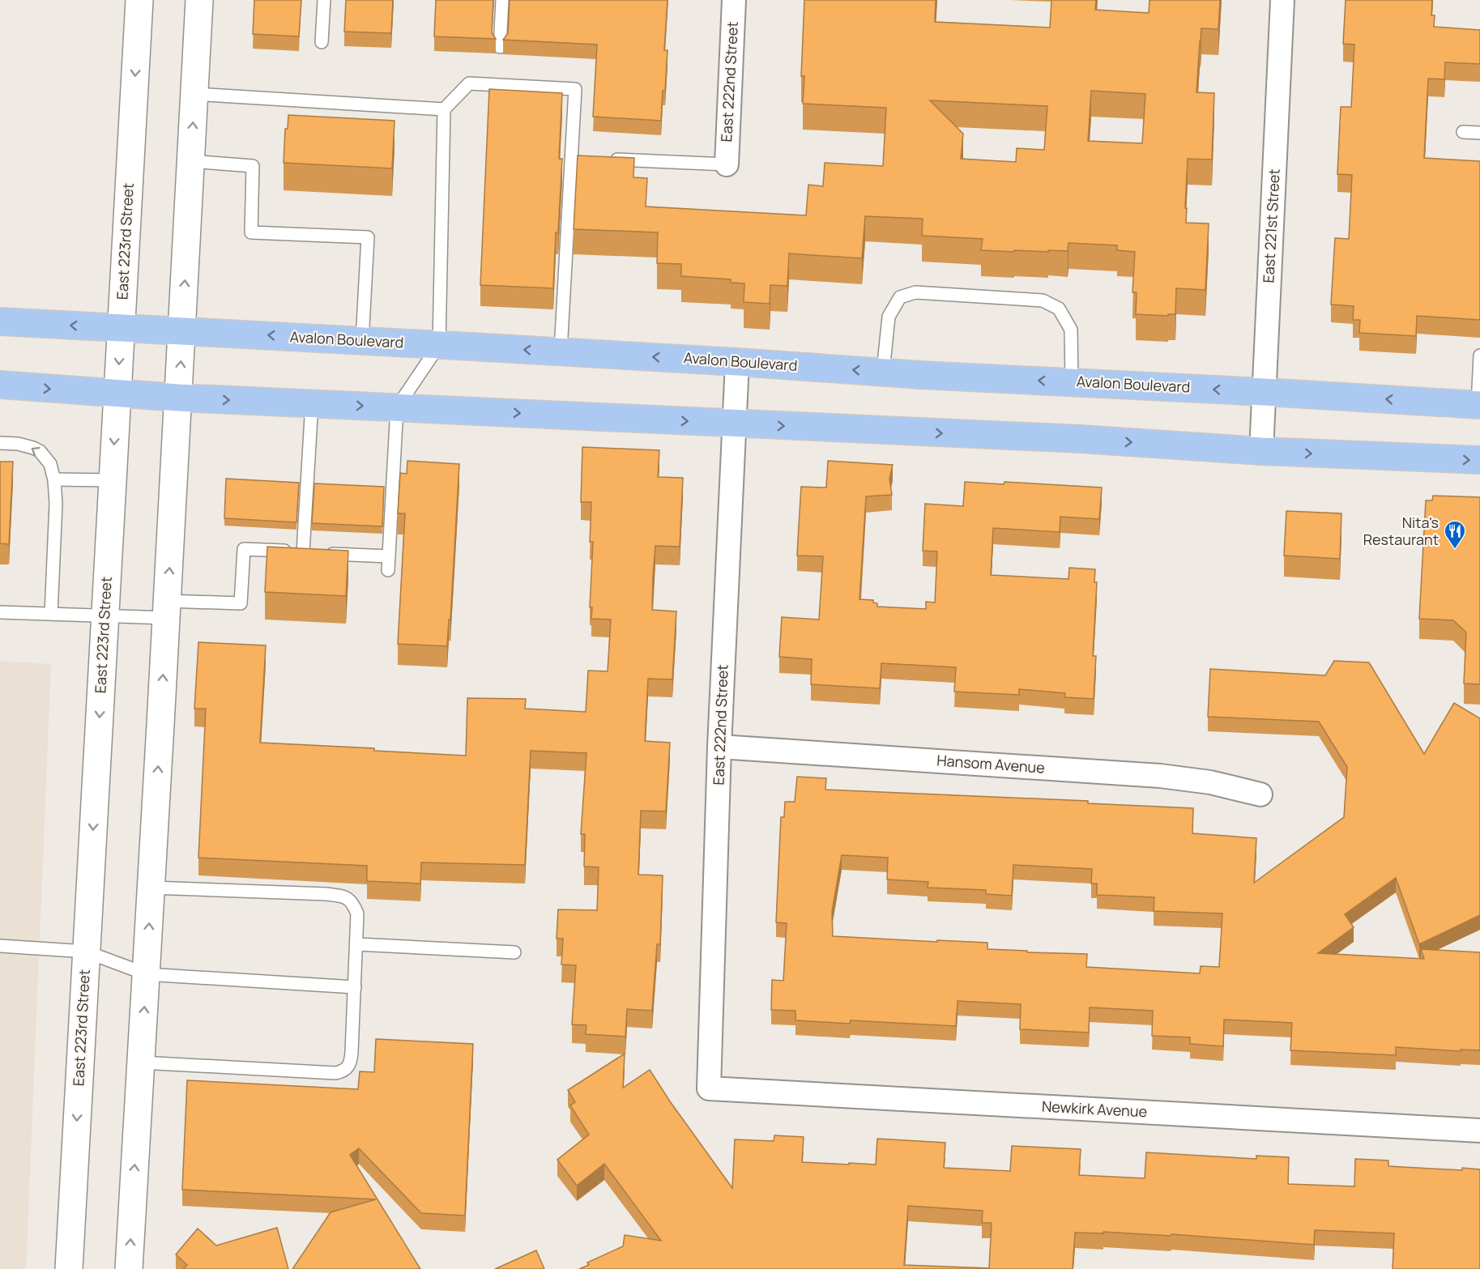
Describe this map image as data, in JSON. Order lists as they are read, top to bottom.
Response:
{
  "streets": {
    "main road": ["East 223rd Street", "Avalon Boulevard"],
    "street": [
      "East 222nd Street",
      "East 221st Street",
      "Hansom Avenue",
      "Newkirk Avenue"
    ]
  },
  "crossings": [
    ["East 222nd Street", "Avalon Boulevard"],
    ["East 222nd Street", "Hansom Avenue"],
    ["East 222nd Street", "Newkirk Avenue"],
    ["East 221st Street", "Avalon Boulevard"],
    ["East 223rd Street", "Avalon Boulevard"]
  ],
  "places": {
    "restaurant": ["Nita's Restaurant"]
  }
}
